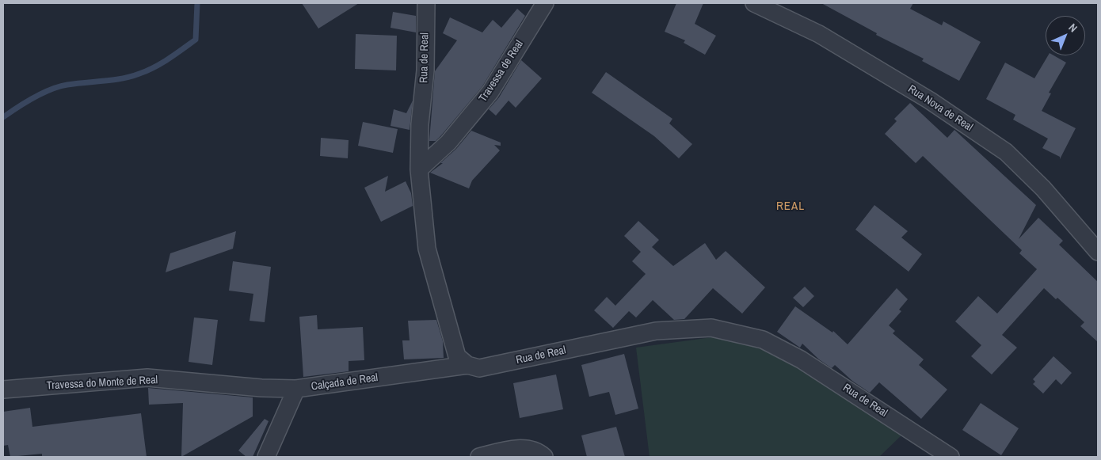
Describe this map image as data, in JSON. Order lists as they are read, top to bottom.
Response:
{
  "streets": {
    "street": [
      "Rua de Real",
      "Travessa de Real",
      "Rua Nova de Real",
      "Calçada de Real",
      "Travessa do Monte de Real"
    ]
  },
  "crossings": [
    ["Rua de Real", "Travessa de Real"],
    ["Rua de Real", "Calçada de Real"],
    ["Calçada de Real", "Travessa do Monte de Real"]
  ],
  "districts": ["REAL"],
  "north": "top right"
}
